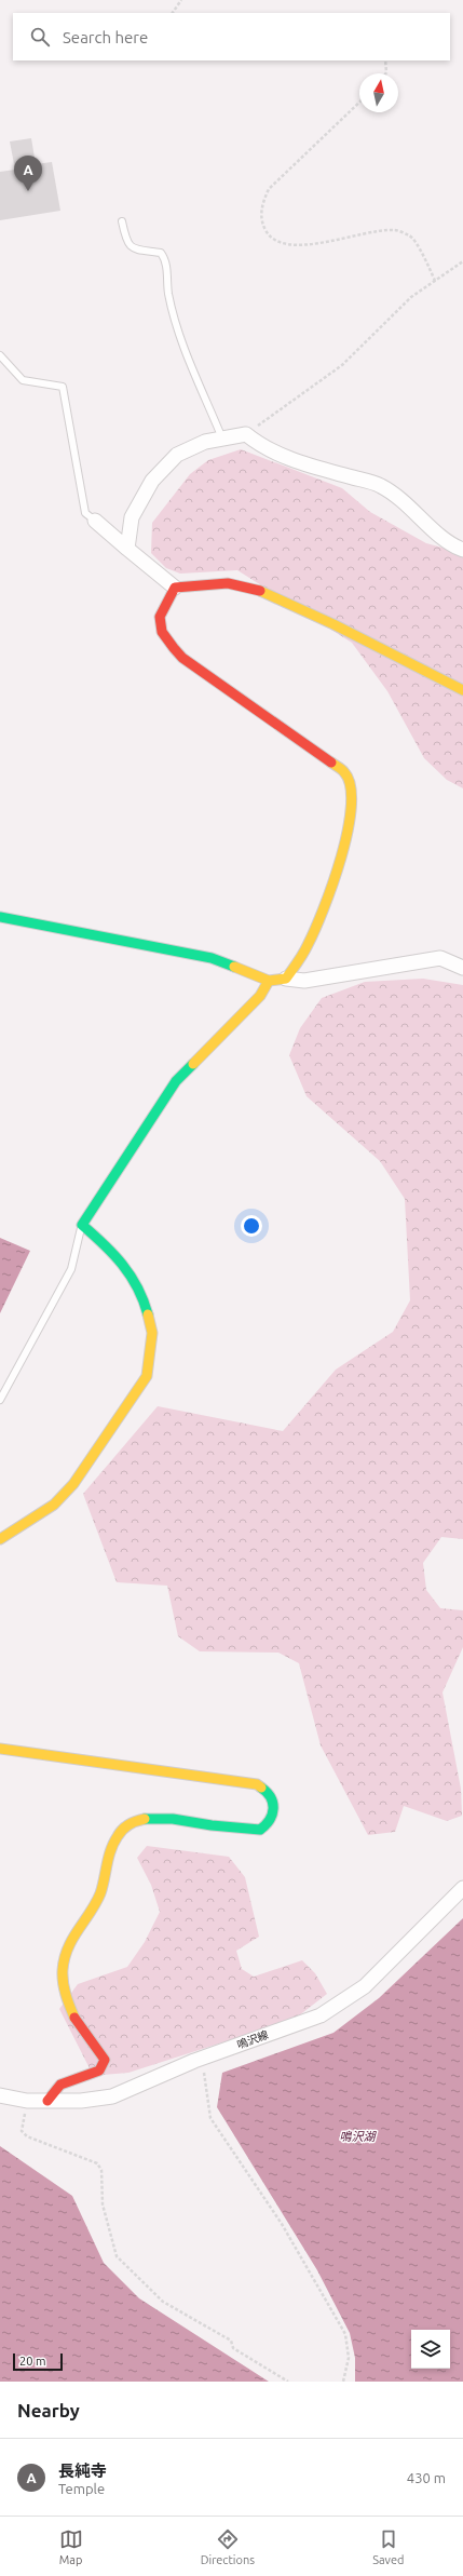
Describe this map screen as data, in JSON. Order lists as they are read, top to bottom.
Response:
{
  "streets": {
    "street": ["鳴沢線"]
  },
  "water": ["鳴沢湖"],
  "scale_bar": "20 m",
  "north": "top",
  "page": {
    "search": "Search here",
    "pins": "A",
    "scale": "20 m",
    "heading": "Nearby",
    "list": [
      {
        "mark": "A",
        "name": "長純寺",
        "note": "Temple",
        "value": "430 m"
      }
    ],
    "nav": ["Map", "Directions", "Saved"]
  }
}
